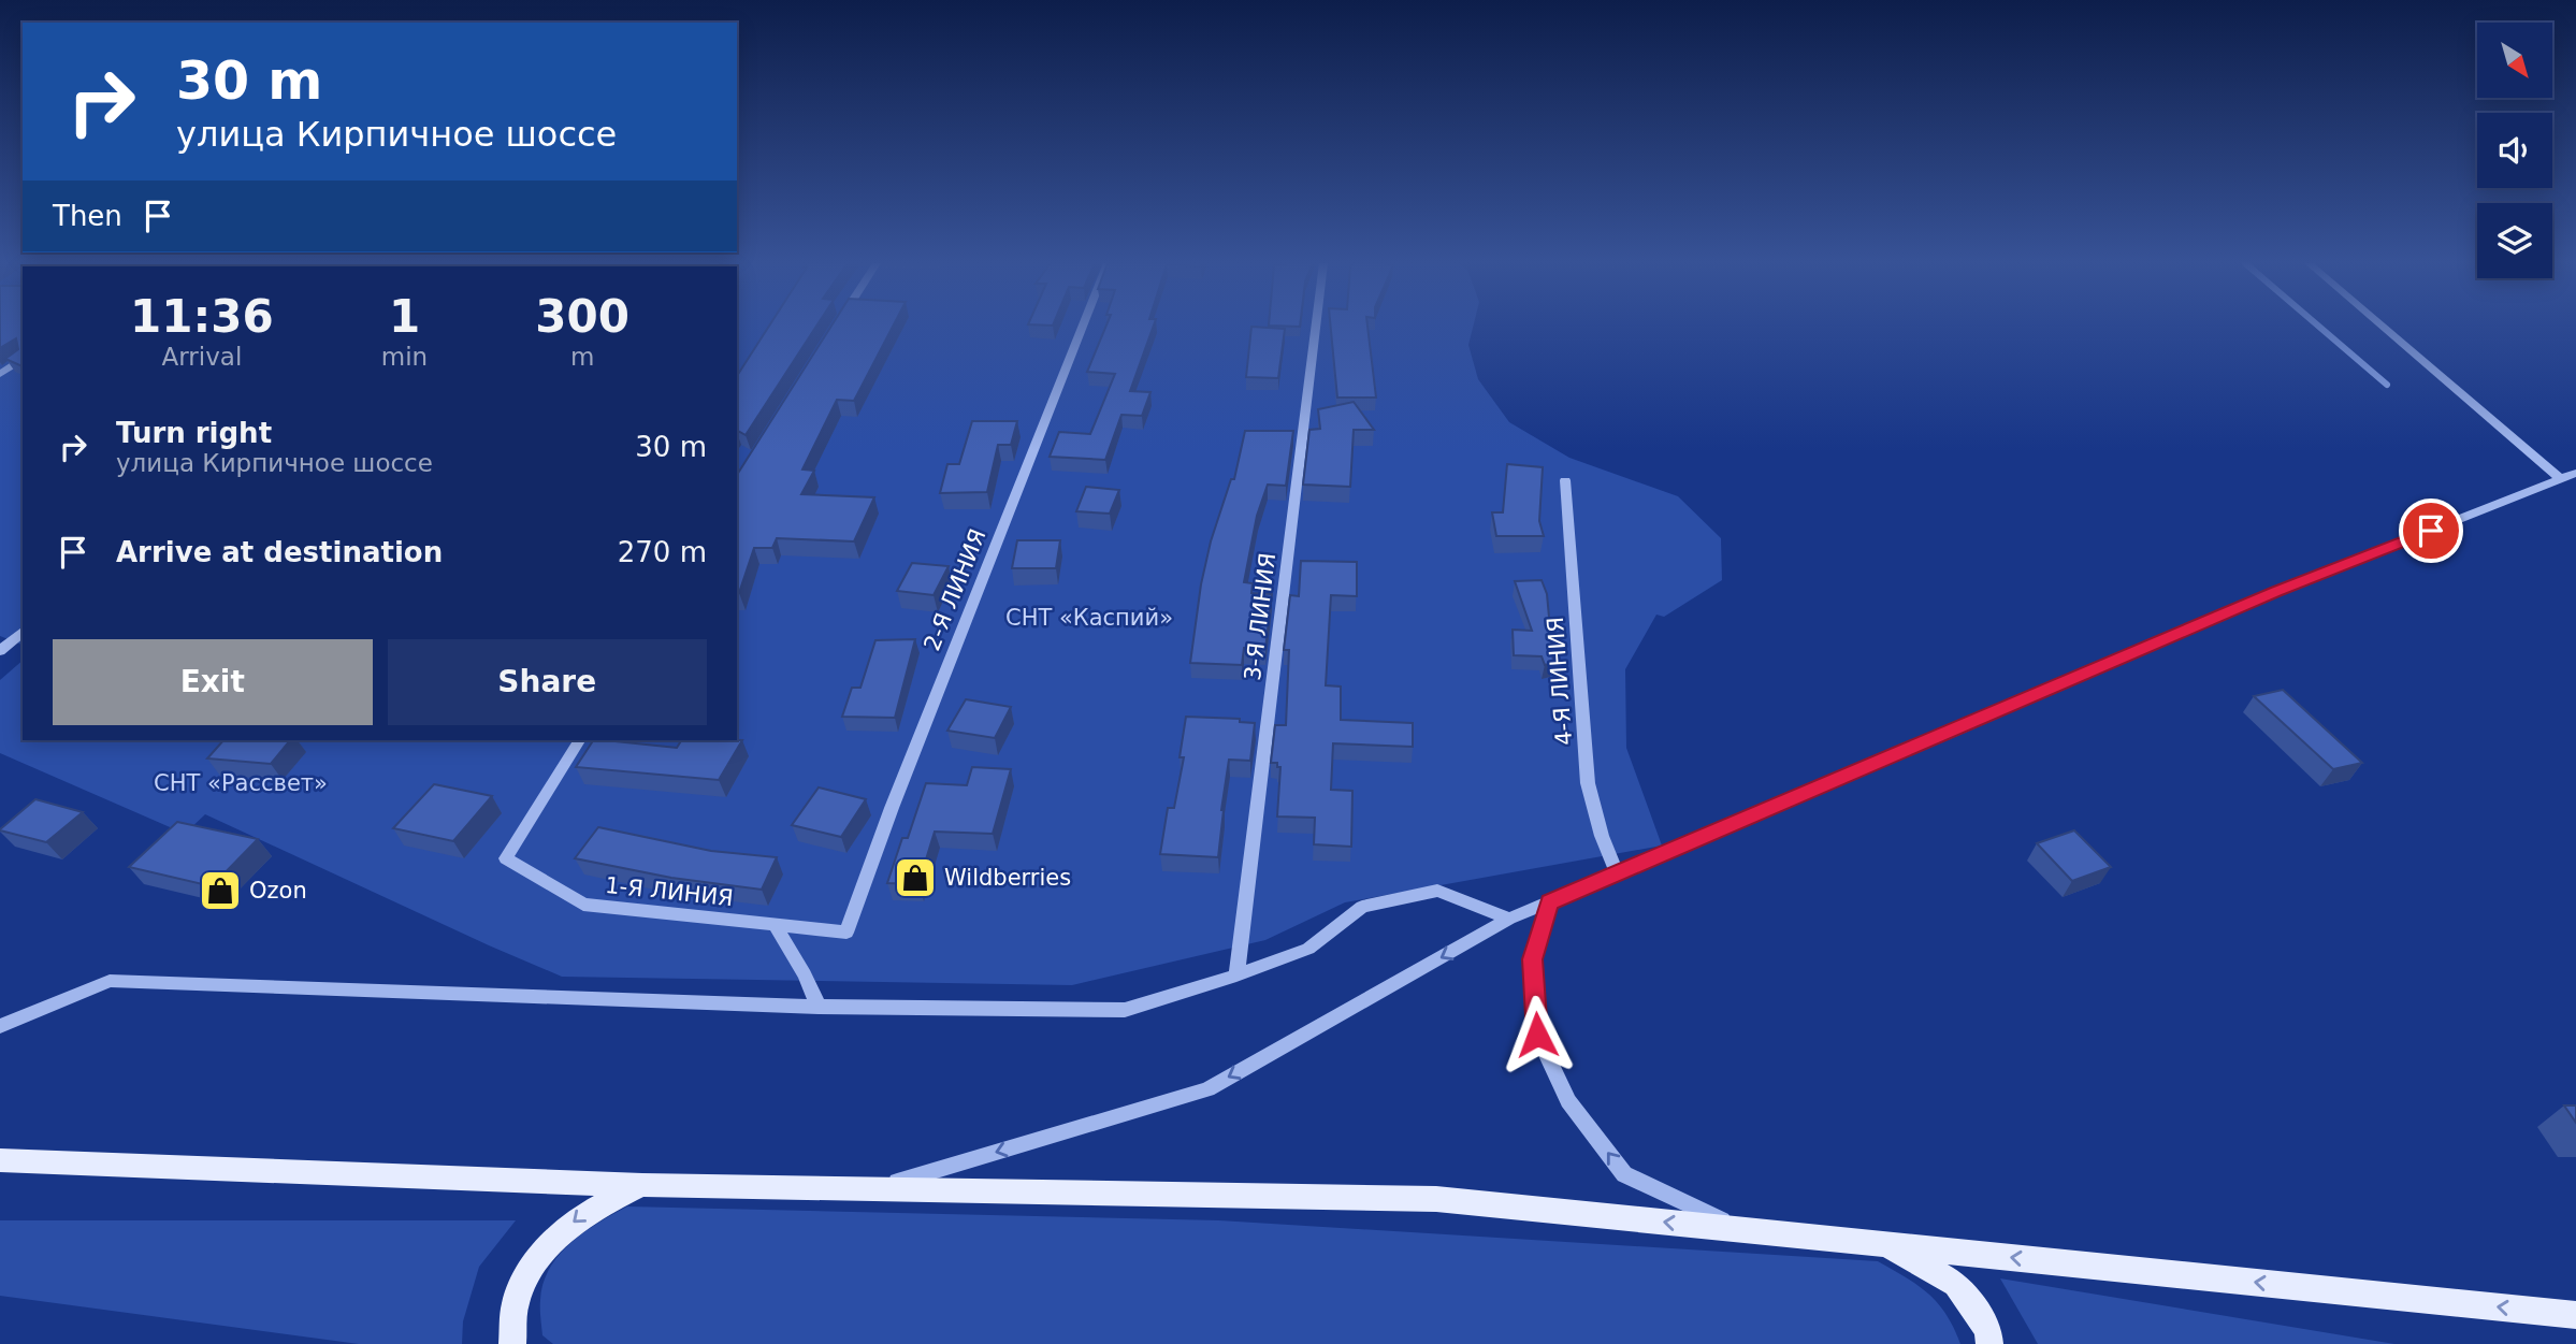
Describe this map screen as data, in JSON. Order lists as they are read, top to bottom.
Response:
{
  "streets": {
    "street": [
      "2-Я ЛИНИЯ",
      "3-Я ЛИНИЯ",
      "4-Я ЛИНИЯ",
      "1-Я ЛИНИЯ"
    ]
  },
  "crossings": [
    ["2-Я ЛИНИЯ", "1-Я ЛИНИЯ"]
  ],
  "parks": ["СНТ «Каспий»", "СНТ «Рассвет»"],
  "places": {
    "shop": ["Wildberries", "Ozon"]
  },
  "north": "bottom right",
  "page": {
    "turn": ["30 m", "улица Кирпичное шоссе"],
    "then": "Then",
    "eta": [
      "11:36",
      "Arrival",
      "1",
      "min",
      "300",
      "m"
    ],
    "list": [
      {
        "name": "Turn right",
        "note": "улица Кирпичное шоссе",
        "value": "30 m"
      },
      {
        "name": "Arrive at destination",
        "value": "270 m"
      }
    ],
    "buttons": ["Exit", "Share"]
  }
}
